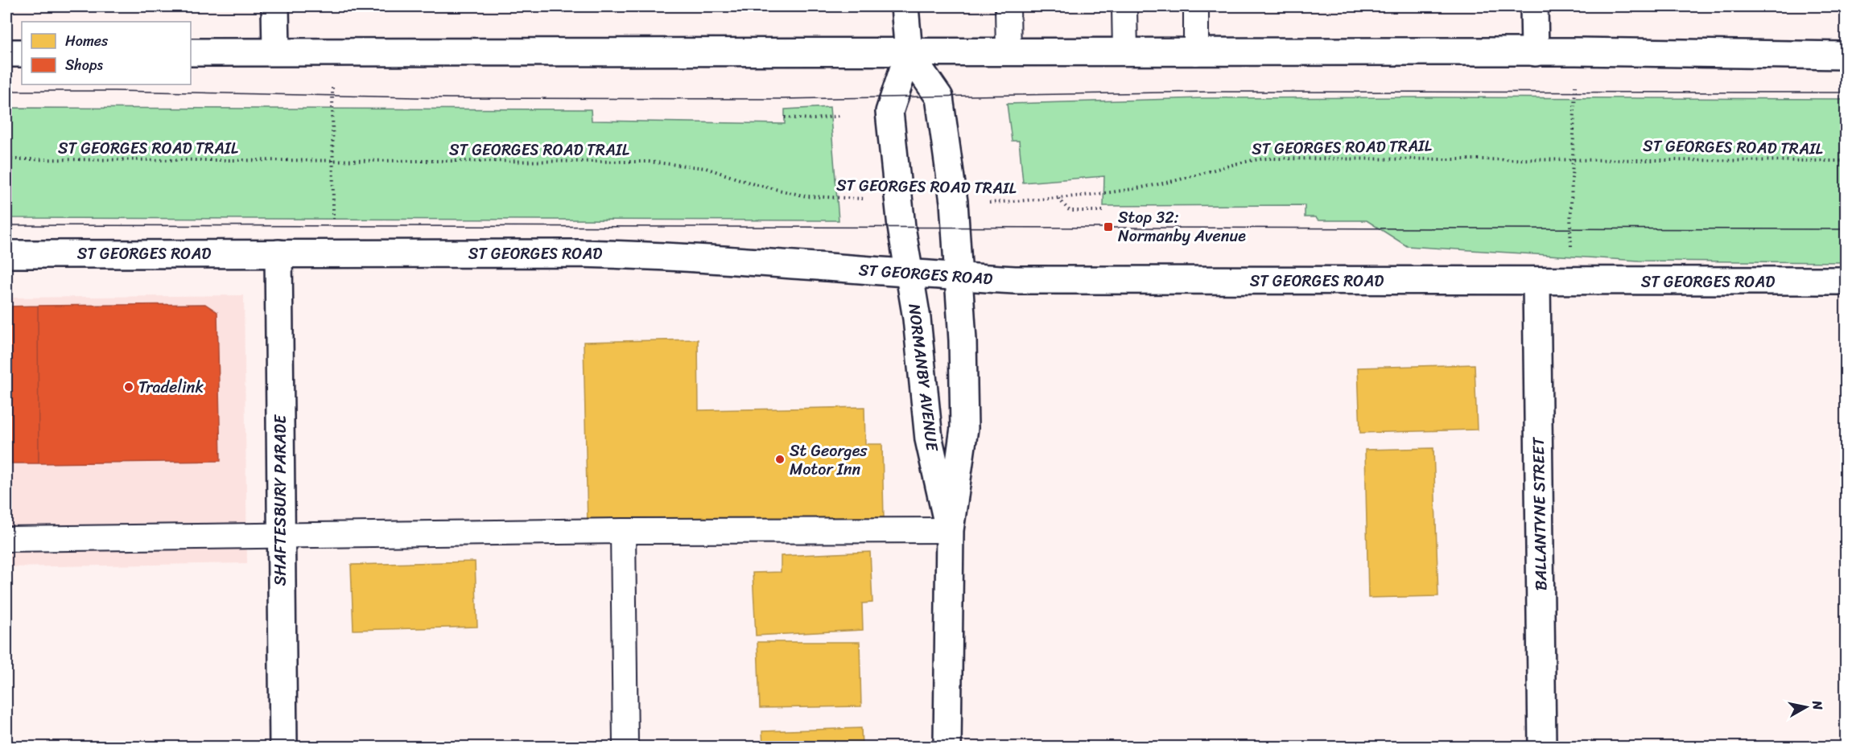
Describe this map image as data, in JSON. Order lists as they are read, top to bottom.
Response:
{
  "streets": {
    "main road": [
      "ST GEORGES ROAD",
      "NORMANBY AVENUE",
      "SHAFTESBURY PARADE",
      "BALLANTYNE STREET"
    ],
    "path": ["ST GEORGES ROAD TRAIL"]
  },
  "crossings": [
    ["ST GEORGES ROAD TRAIL", "NORMANBY AVENUE"],
    ["ST GEORGES ROAD", "NORMANBY AVENUE"],
    ["ST GEORGES ROAD", "SHAFTESBURY PARADE"],
    ["ST GEORGES ROAD", "BALLANTYNE STREET"]
  ],
  "places": {
    "transit": ["Stop 32: Normanby Avenue"],
    "other": ["Tradelink", "St Georges Motor Inn"]
  },
  "legend": ["Homes", "Shops"],
  "north": "right"
}
